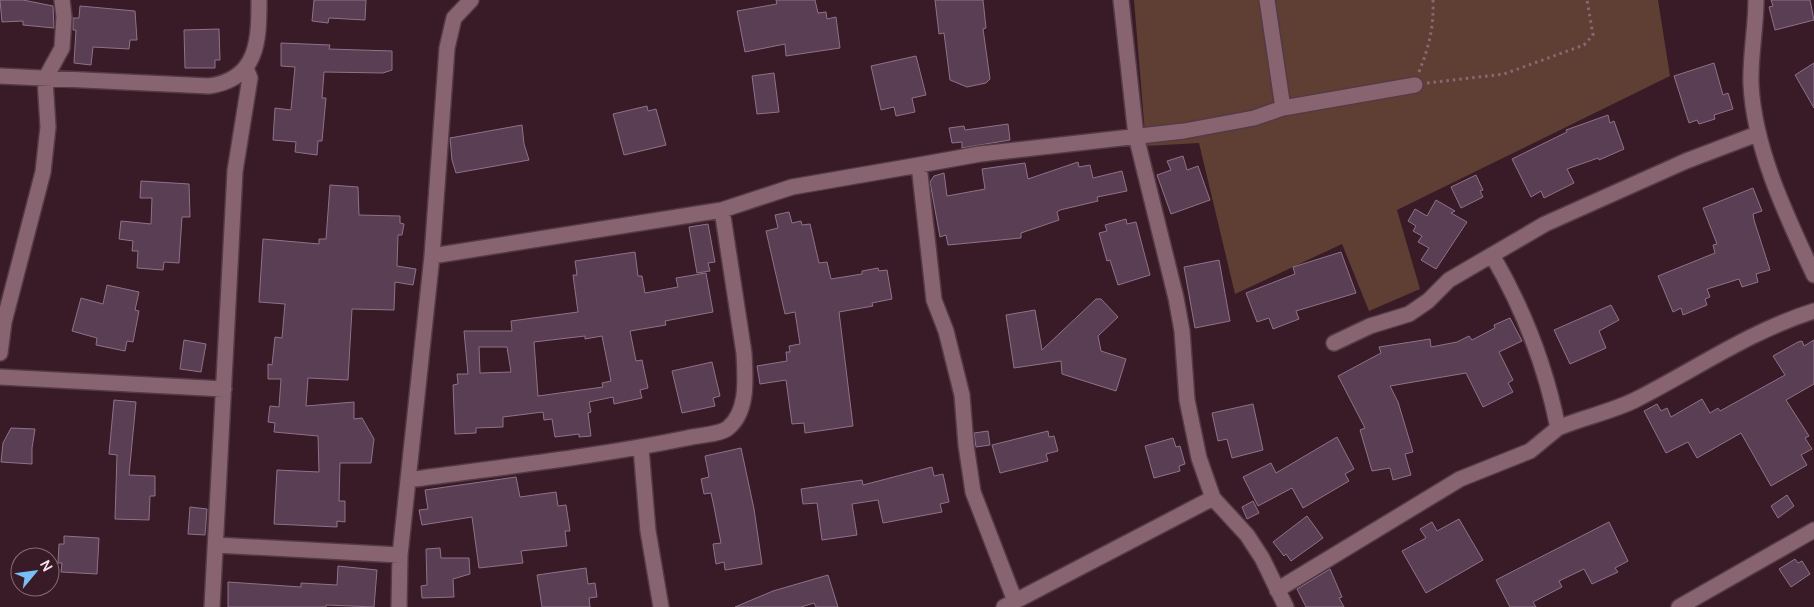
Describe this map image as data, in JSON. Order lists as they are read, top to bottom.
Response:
{
  "north": "top right"
}
